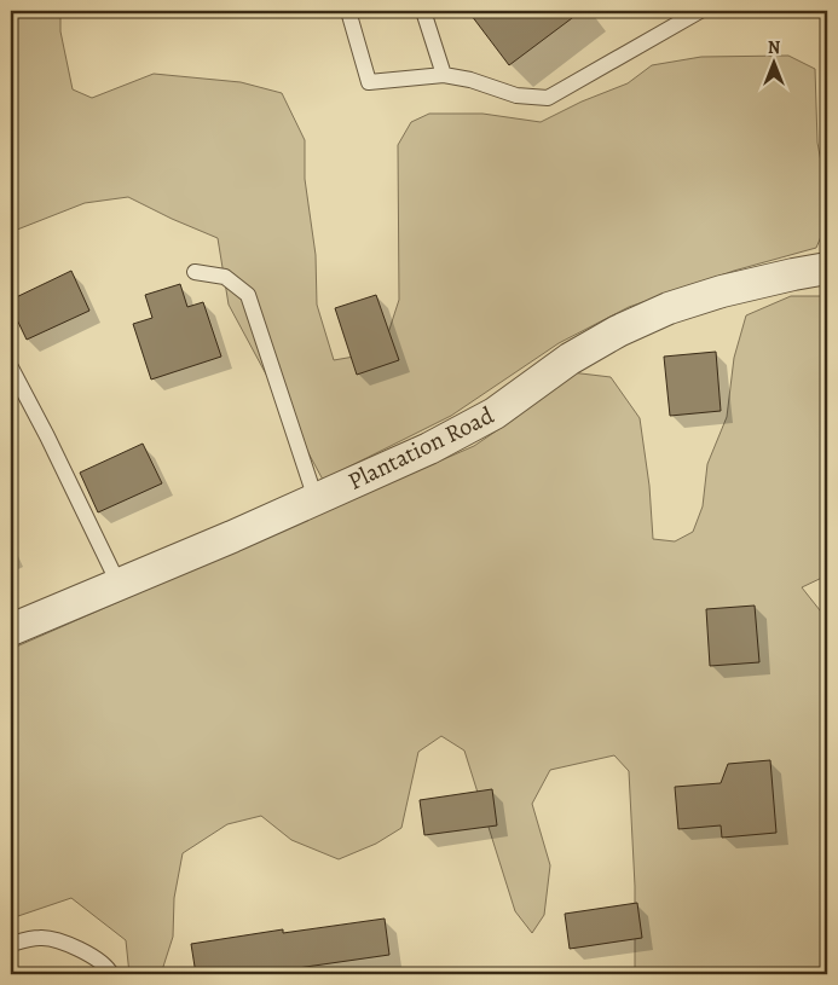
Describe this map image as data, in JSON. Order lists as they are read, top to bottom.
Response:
{
  "streets": {
    "street": ["Plantation Road"]
  },
  "north": "top"
}
